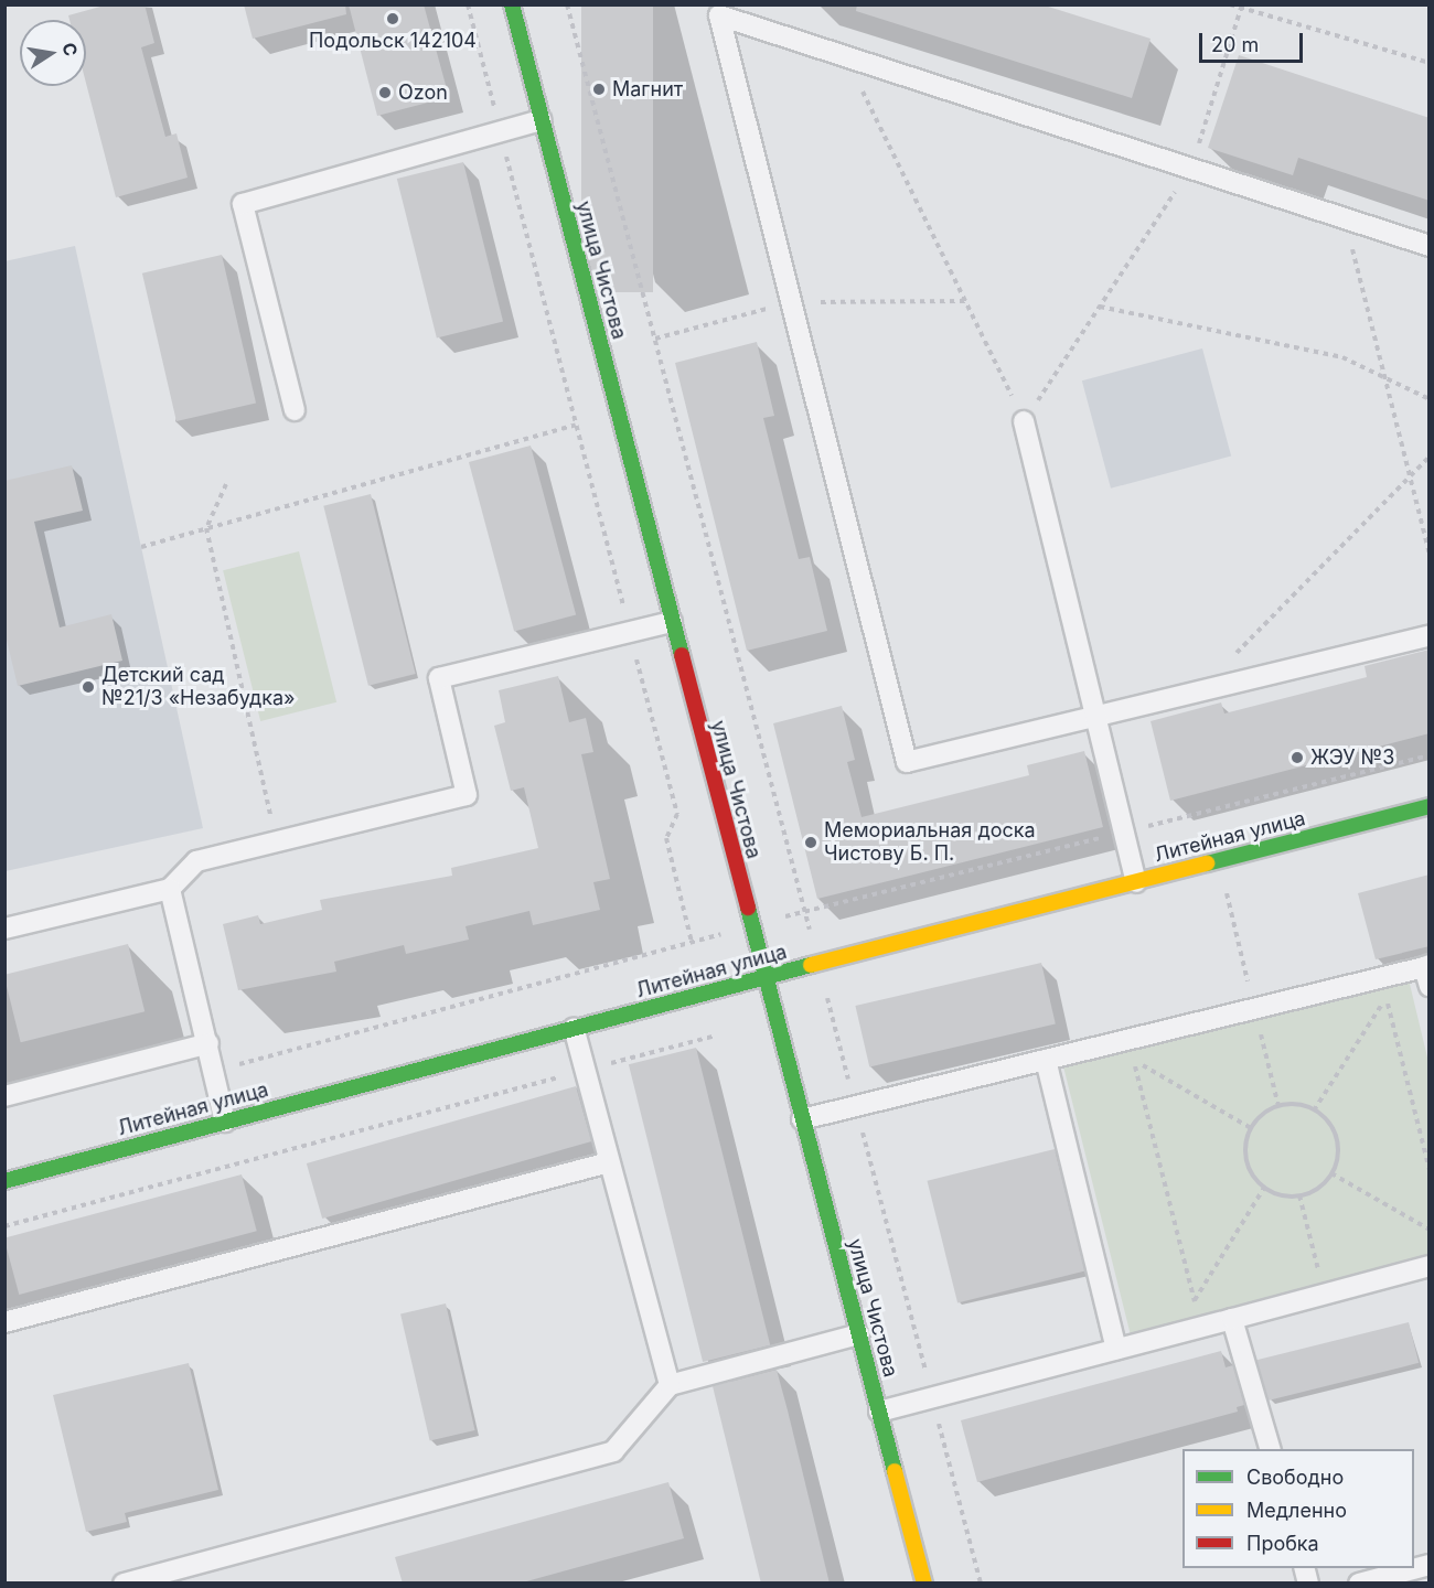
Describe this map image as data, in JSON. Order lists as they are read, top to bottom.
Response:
{
  "streets": {
    "street": ["улица Чистова", "Литейная улица"]
  },
  "crossings": [
    ["улица Чистова", "Литейная улица"]
  ],
  "places": [
    "Подольск 142104",
    "Магнит",
    "Ozon",
    "Детский сад №21/3 «Незабудка»",
    "ЖЭУ №3",
    "Мемориальная доска Чистову Б. П."
  ],
  "legend": ["Свободно", "Медленно", "Пробка"],
  "scale_bar": "20 m",
  "north": "right"
}
